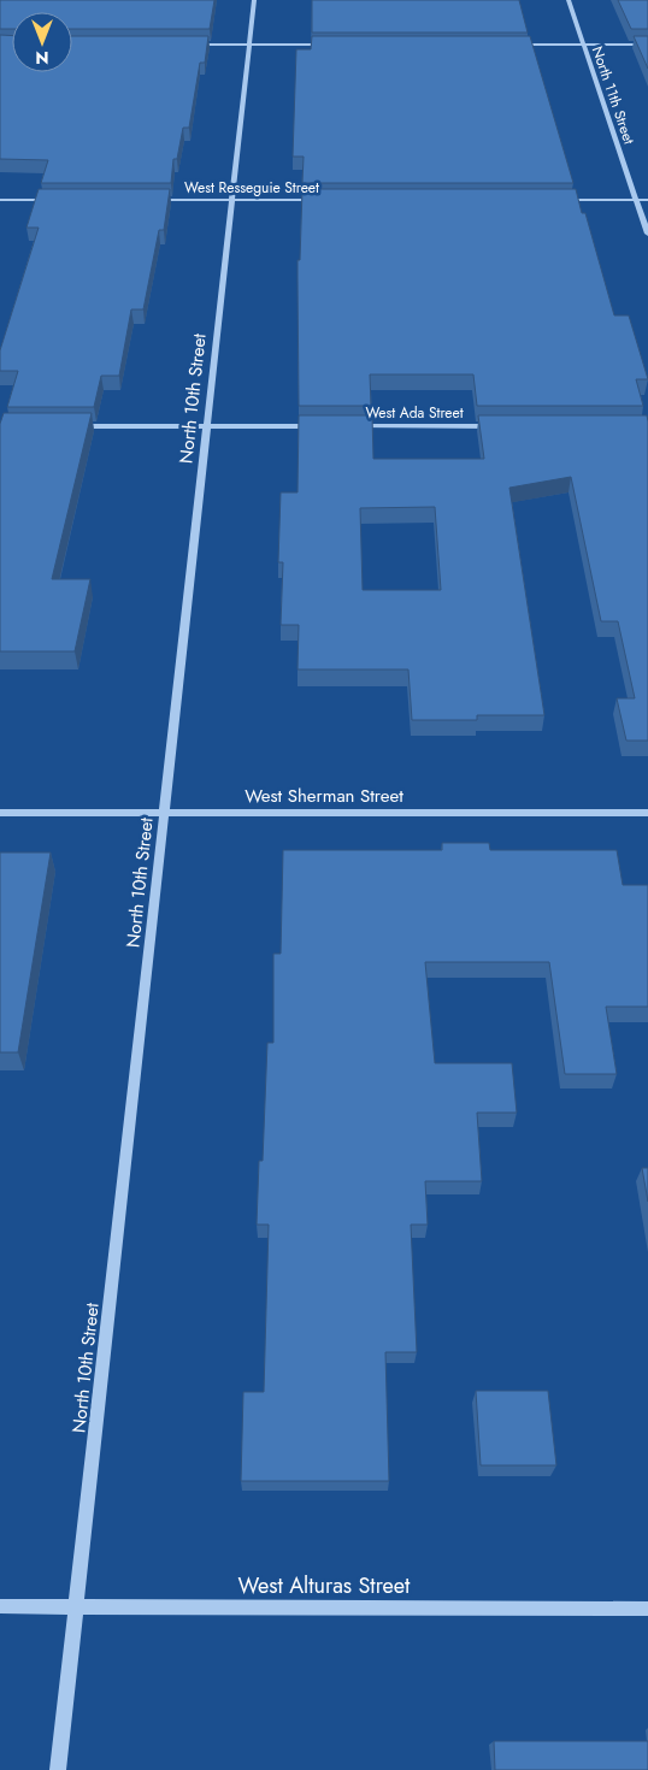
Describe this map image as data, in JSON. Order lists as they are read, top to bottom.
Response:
{
  "streets": {
    "street": [
      "North 11th Street",
      "West Resseguie Street",
      "North 10th Street",
      "West Ada Street",
      "West Sherman Street",
      "West Alturas Street"
    ]
  },
  "crossings": [
    ["West Resseguie Street", "North 10th Street"],
    ["North 10th Street", "West Sherman Street"],
    ["North 10th Street", "West Alturas Street"]
  ],
  "north": "bottom"
}
